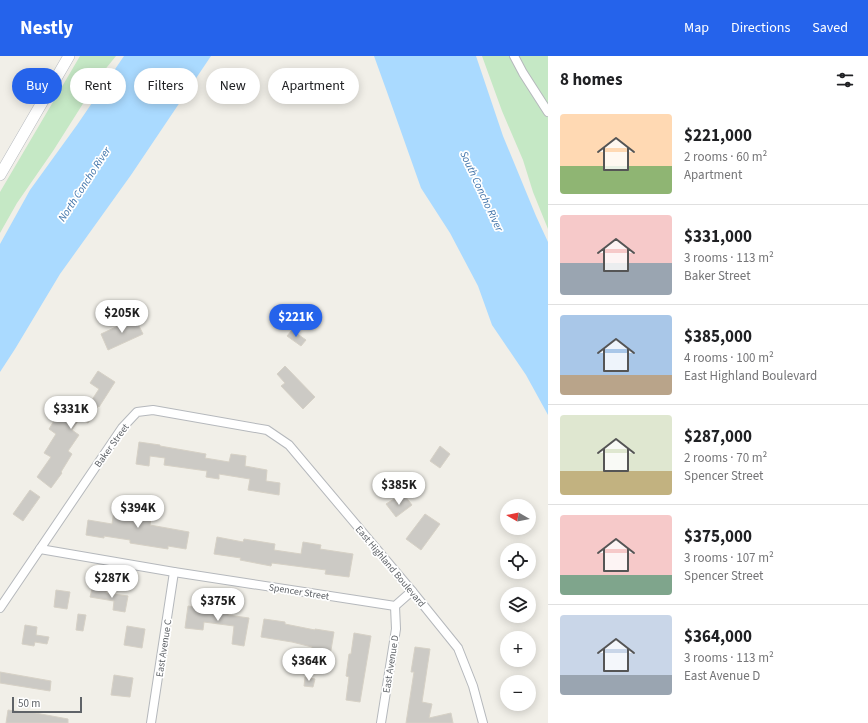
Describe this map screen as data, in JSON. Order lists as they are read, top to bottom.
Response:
{
  "streets": {
    "street": [
      "Baker Street",
      "East Highland Boulevard",
      "Spencer Street",
      "East Avenue C",
      "East Avenue D"
    ]
  },
  "crossings": [
    ["Baker Street", "East Highland Boulevard"],
    ["Baker Street", "Spencer Street"],
    ["Spencer Street", "East Avenue C"],
    ["Spencer Street", "East Avenue D"]
  ],
  "water": ["North Concho River", "South Concho River"],
  "scale_bar": "50 m",
  "north": "left",
  "page": {
    "header": "Nestly",
    "nav": ["Map", "Directions", "Saved"],
    "heading": "8 homes",
    "chip": [
      "Buy",
      "Rent",
      "Filters",
      "New",
      "Apartment"
    ],
    "list": [
      {
        "name": "$221,000",
        "note": "2 rooms · 60 m² · Apartment"
      },
      {
        "name": "$331,000",
        "note": "3 rooms · 113 m² · Baker Street"
      },
      {
        "name": "$385,000",
        "note": "4 rooms · 100 m² · East Highland Boulevard"
      },
      {
        "name": "$287,000",
        "note": "2 rooms · 70 m² · Spencer Street"
      },
      {
        "name": "$375,000",
        "note": "3 rooms · 107 m² · Spencer Street"
      },
      {
        "name": "$364,000",
        "note": "3 rooms · 113 m² · East Avenue D"
      }
    ],
    "price": [
      "$205K",
      "$221K",
      "$331K",
      "$385K",
      "$394K",
      "$287K",
      "$375K",
      "$364K"
    ],
    "map_buttons": ["+", "−"],
    "scale": "50 m"
  }
}
